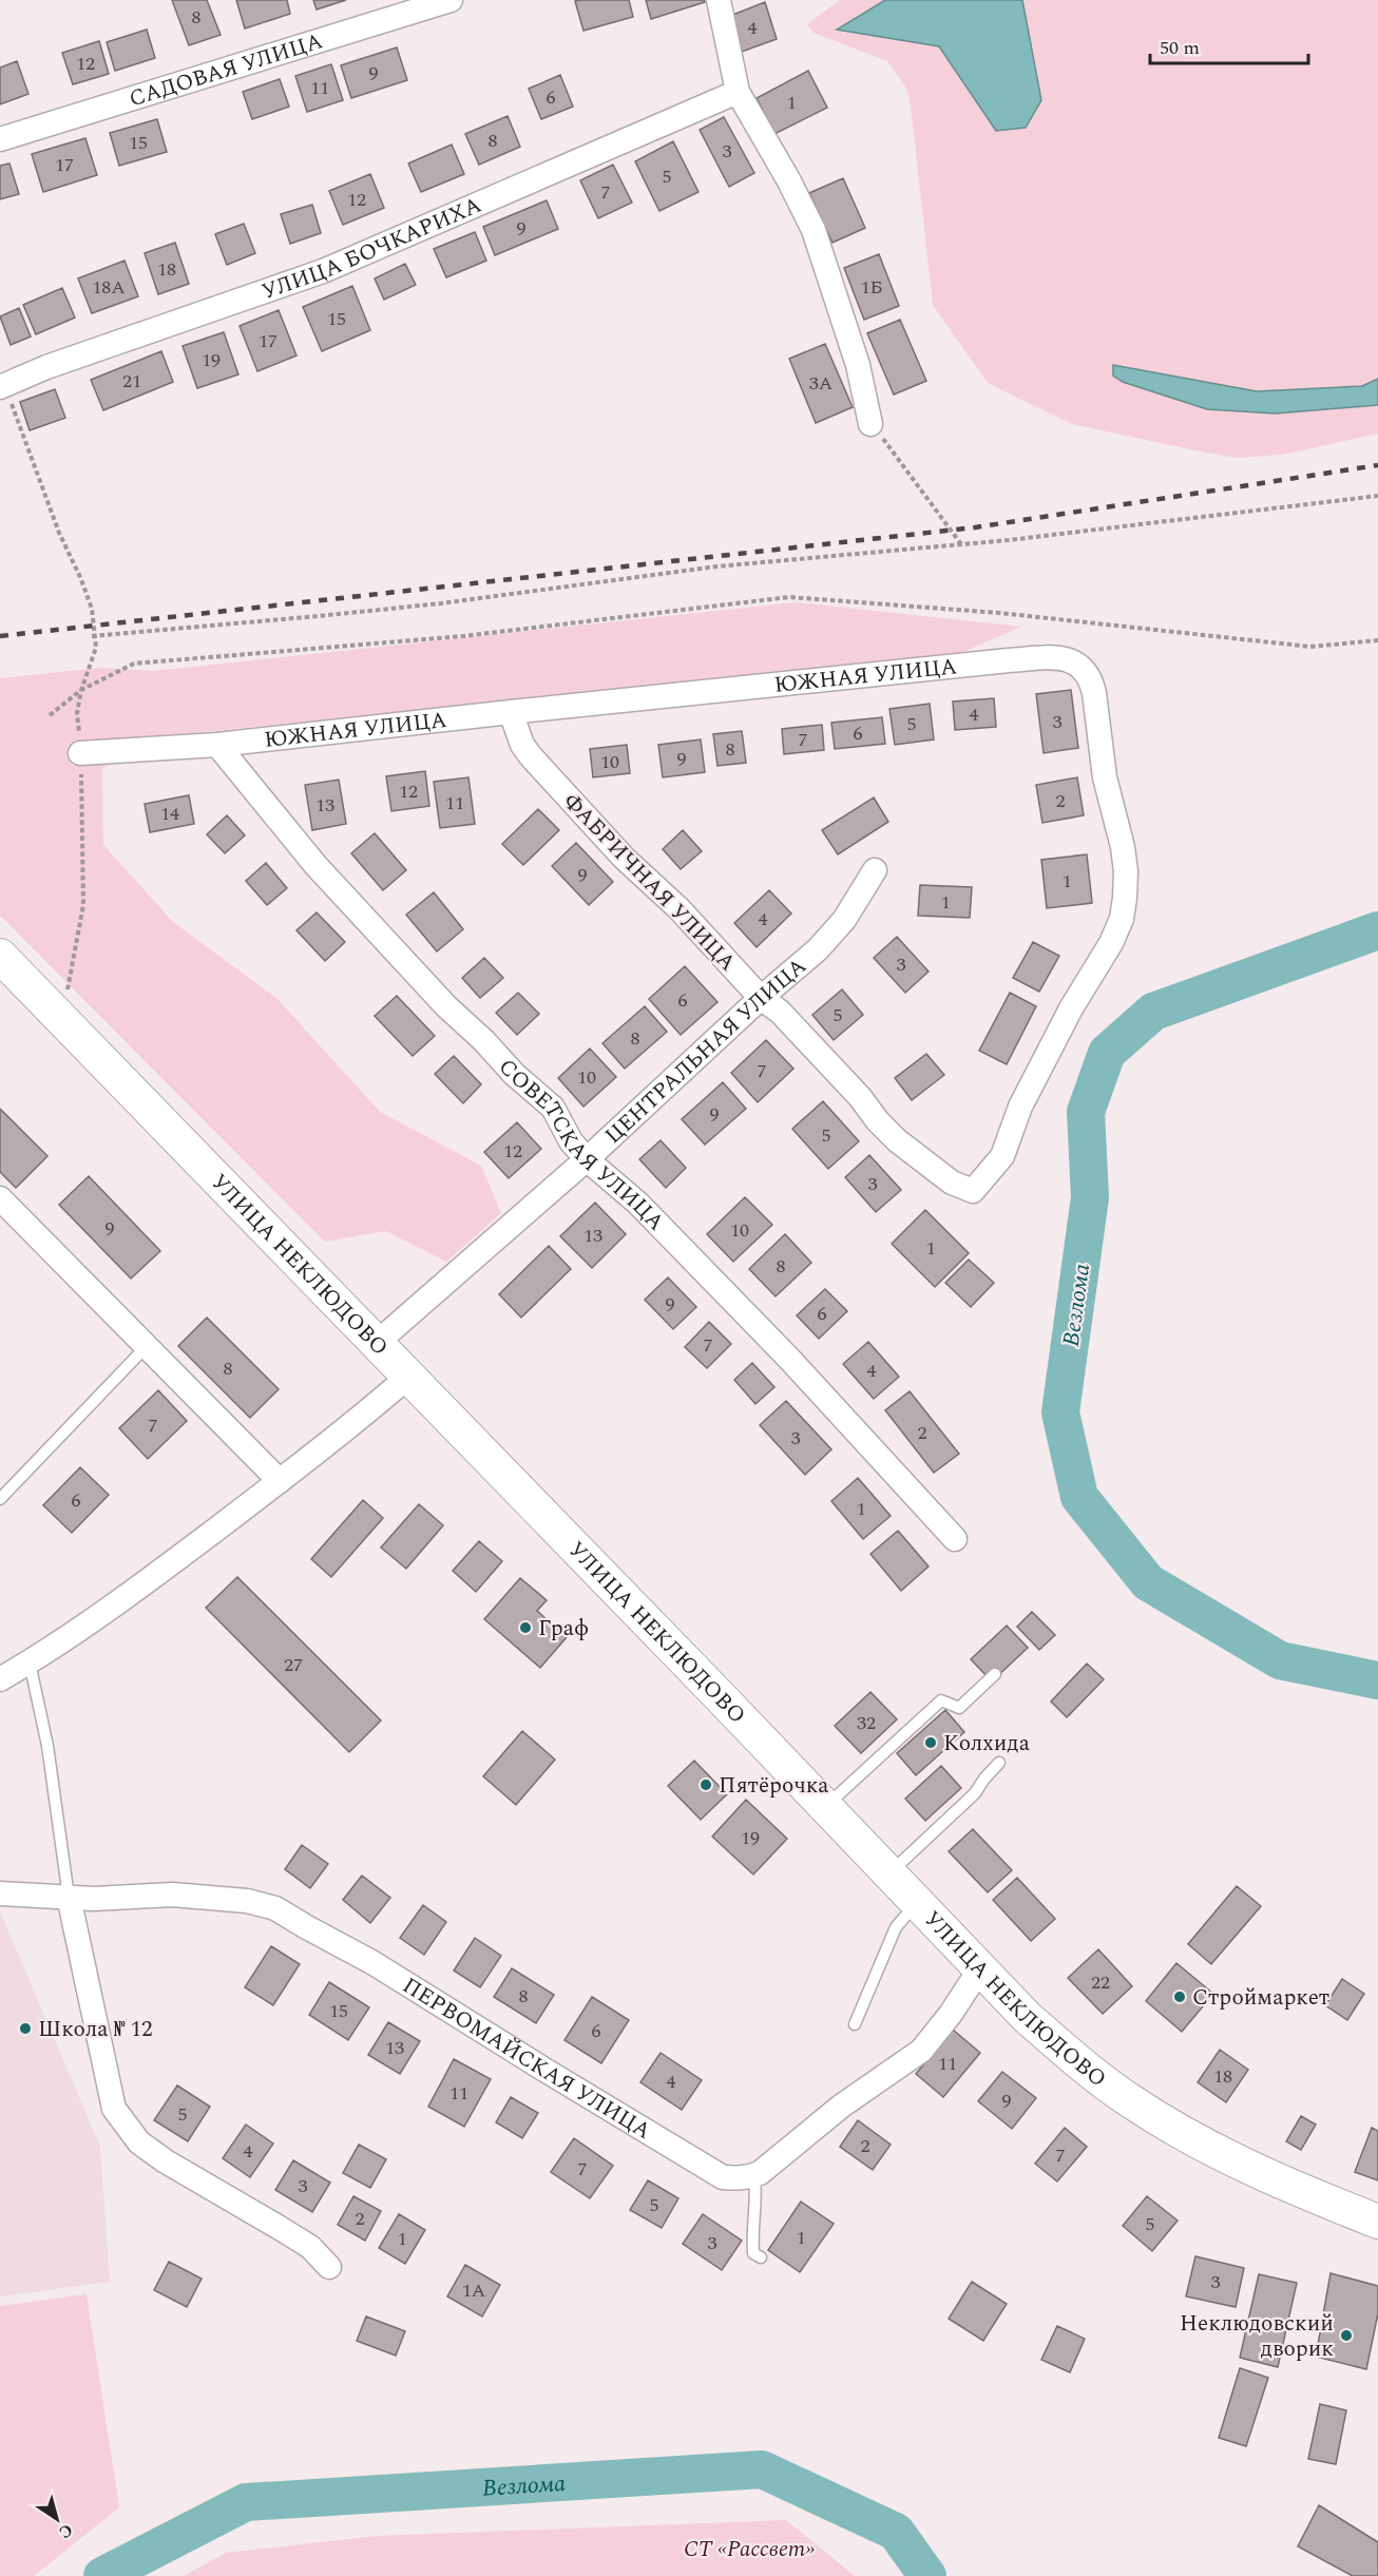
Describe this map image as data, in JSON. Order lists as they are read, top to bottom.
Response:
{
  "streets": {
    "main road": ["УЛИЦА НЕКЛЮДОВО"],
    "street": [
      "САДОВАЯ УЛИЦА",
      "УЛИЦА БОЧКАРИХА",
      "ЮЖНАЯ УЛИЦА",
      "ФАБРИЧНАЯ УЛИЦА",
      "ЦЕНТРАЛЬНАЯ УЛИЦА",
      "СОВЕТСКАЯ УЛИЦА",
      "ПЕРВОМАЙСКАЯ УЛИЦА"
    ]
  },
  "crossings": [
    ["ЮЖНАЯ УЛИЦА", "ФАБРИЧНАЯ УЛИЦА"],
    ["ЮЖНАЯ УЛИЦА", "СОВЕТСКАЯ УЛИЦА"],
    ["ФАБРИЧНАЯ УЛИЦА", "ЦЕНТРАЛЬНАЯ УЛИЦА"],
    ["ЦЕНТРАЛЬНАЯ УЛИЦА", "СОВЕТСКАЯ УЛИЦА"],
    ["ЦЕНТРАЛЬНАЯ УЛИЦА", "УЛИЦА НЕКЛЮДОВО"]
  ],
  "water": ["Везлома"],
  "parks": ["СТ «Рассвет»"],
  "places": [
    "Граф",
    "Колхида",
    "Пятёрочка",
    "Строймаркет",
    "Школа № 12",
    "Неклюдовский дворик"
  ],
  "house_numbers": [
    "8",
    "4",
    "12",
    "9",
    "11",
    "6",
    "1",
    "8",
    "15",
    "3",
    "17",
    "5",
    "7",
    "12",
    "9",
    "18",
    "18А",
    "1Б",
    "15",
    "17",
    "19",
    "21",
    "3А",
    "4",
    "3",
    "5",
    "6",
    "7",
    "8",
    "9",
    "10",
    "12",
    "2",
    "11",
    "13",
    "14",
    "9",
    "1",
    "1",
    "4",
    "3",
    "6",
    "5",
    "8",
    "7",
    "10",
    "9",
    "5",
    "12",
    "3",
    "9",
    "10",
    "13",
    "1",
    "8",
    "9",
    "6",
    "7",
    "8",
    "4",
    "7",
    "2",
    "3",
    "6",
    "1",
    "27",
    "32",
    "19",
    "22",
    "8",
    "15",
    "6",
    "13",
    "11",
    "18",
    "4",
    "11",
    "9",
    "5",
    "2",
    "4",
    "7",
    "7",
    "3",
    "5",
    "2",
    "5",
    "1",
    "1",
    "3",
    "3",
    "1А"
  ],
  "scale_bar": "50 m",
  "north": "bottom right"
}
